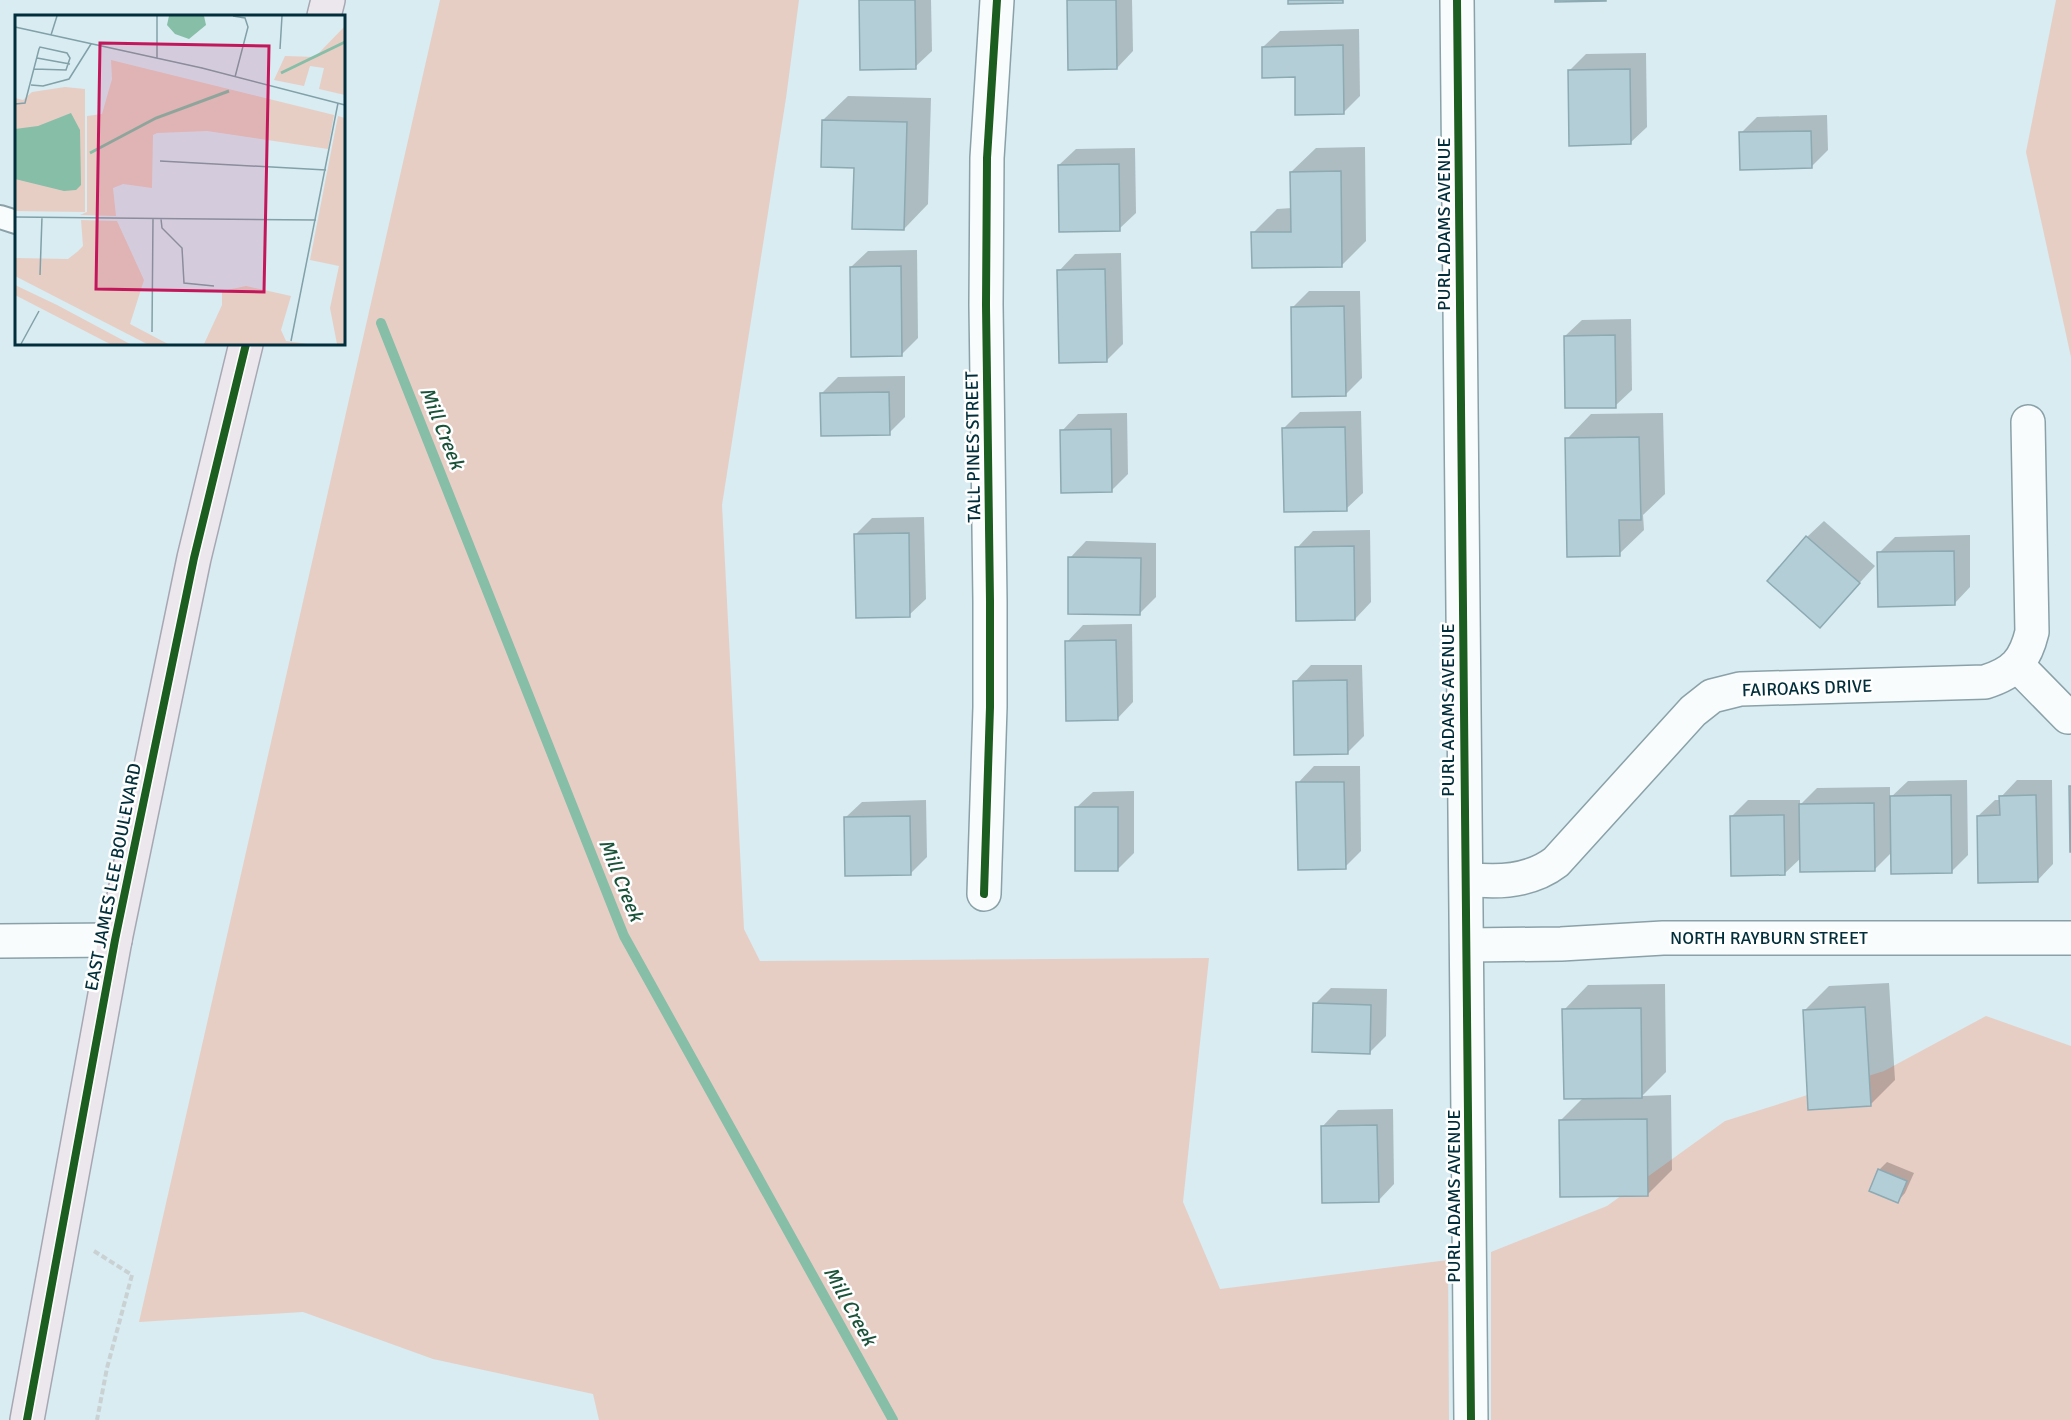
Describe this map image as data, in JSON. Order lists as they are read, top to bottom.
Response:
{
  "streets": {
    "main road": ["EAST JAMES LEE BOULEVARD"],
    "street": [
      "PURL ADAMS AVENUE",
      "TALL PINES STREET",
      "FAIROAKS DRIVE",
      "NORTH RAYBURN STREET"
    ]
  },
  "crossings": [
    ["PURL ADAMS AVENUE", "FAIROAKS DRIVE"],
    ["PURL ADAMS AVENUE", "NORTH RAYBURN STREET"]
  ],
  "water": ["Mill Creek"]
}
